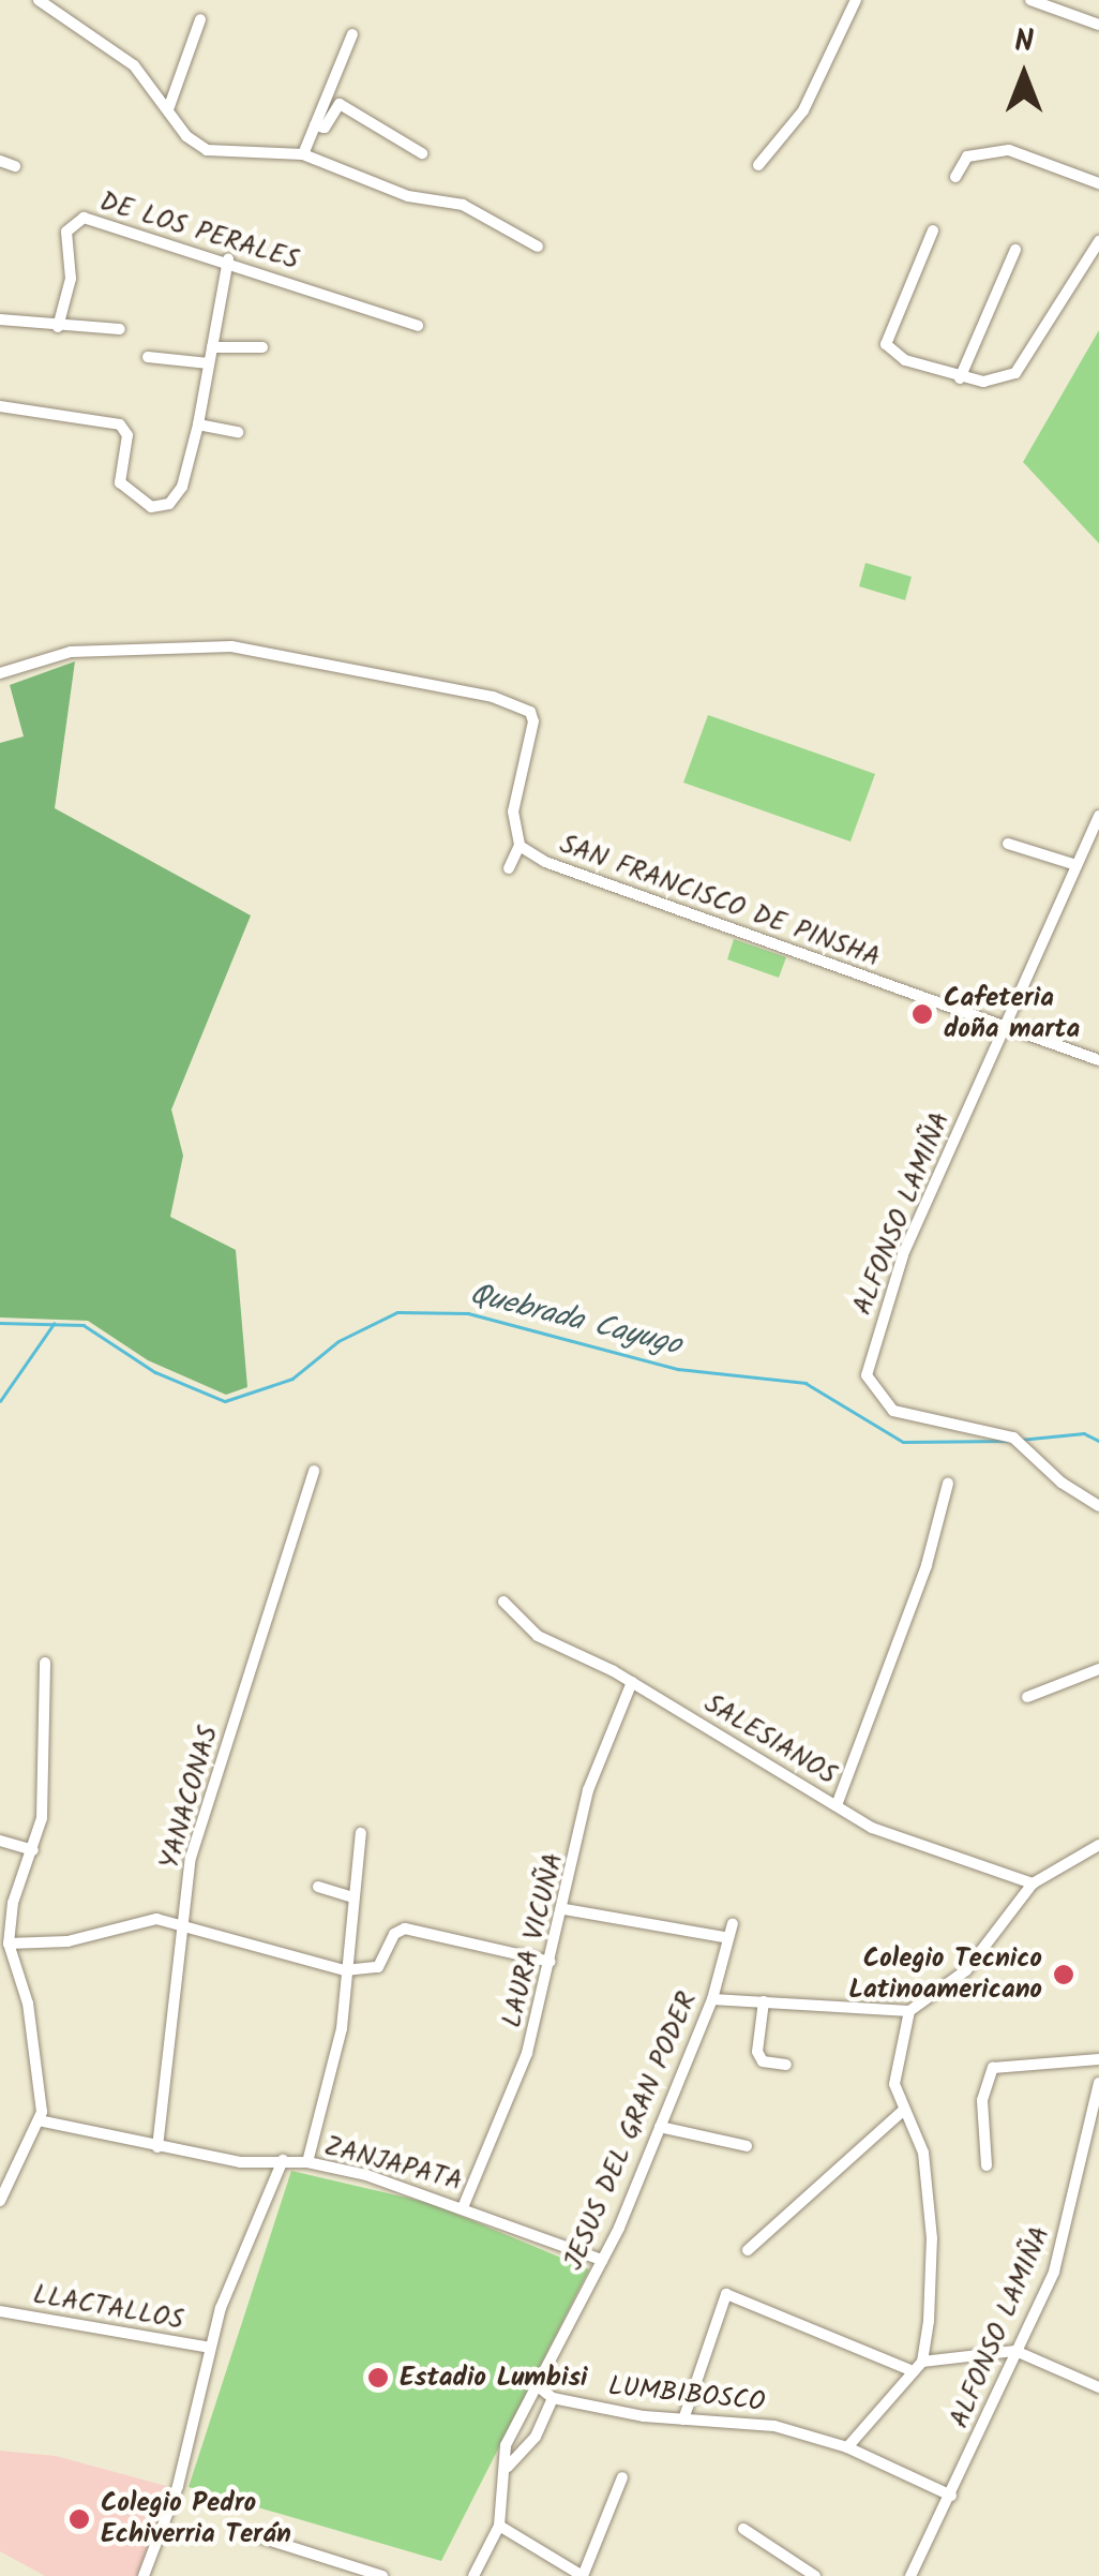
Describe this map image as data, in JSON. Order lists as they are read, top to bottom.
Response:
{
  "streets": {
    "street": [
      "DE LOS PERALES",
      "SAN FRANCISCO DE PINSHA",
      "ALFONSO LAMIÑA",
      "SALESIANOS",
      "YANACONAS",
      "LAURA VICUÑA",
      "JESUS DEL GRAN PODER",
      "ZANJAPATA",
      "LLACTALLOS",
      "LUMBIBOSCO"
    ]
  },
  "crossings": [
    ["SAN FRANCISCO DE PINSHA", "ALFONSO LAMIÑA"],
    ["ALFONSO LAMIÑA", "LUMBIBOSCO"],
    ["SALESIANOS", "LAURA VICUÑA"],
    ["YANACONAS", "ZANJAPATA"],
    ["LAURA VICUÑA", "ZANJAPATA"],
    ["JESUS DEL GRAN PODER", "ZANJAPATA"],
    ["JESUS DEL GRAN PODER", "LUMBIBOSCO"]
  ],
  "water": ["Quebrada Cayugo"],
  "places": [
    "Cafeteria doña marta",
    "Colegio Tecnico Latinoamericano",
    "Estadio Lumbisi",
    "Colegio Pedro Echiverria Terán"
  ],
  "north": "top"
}
